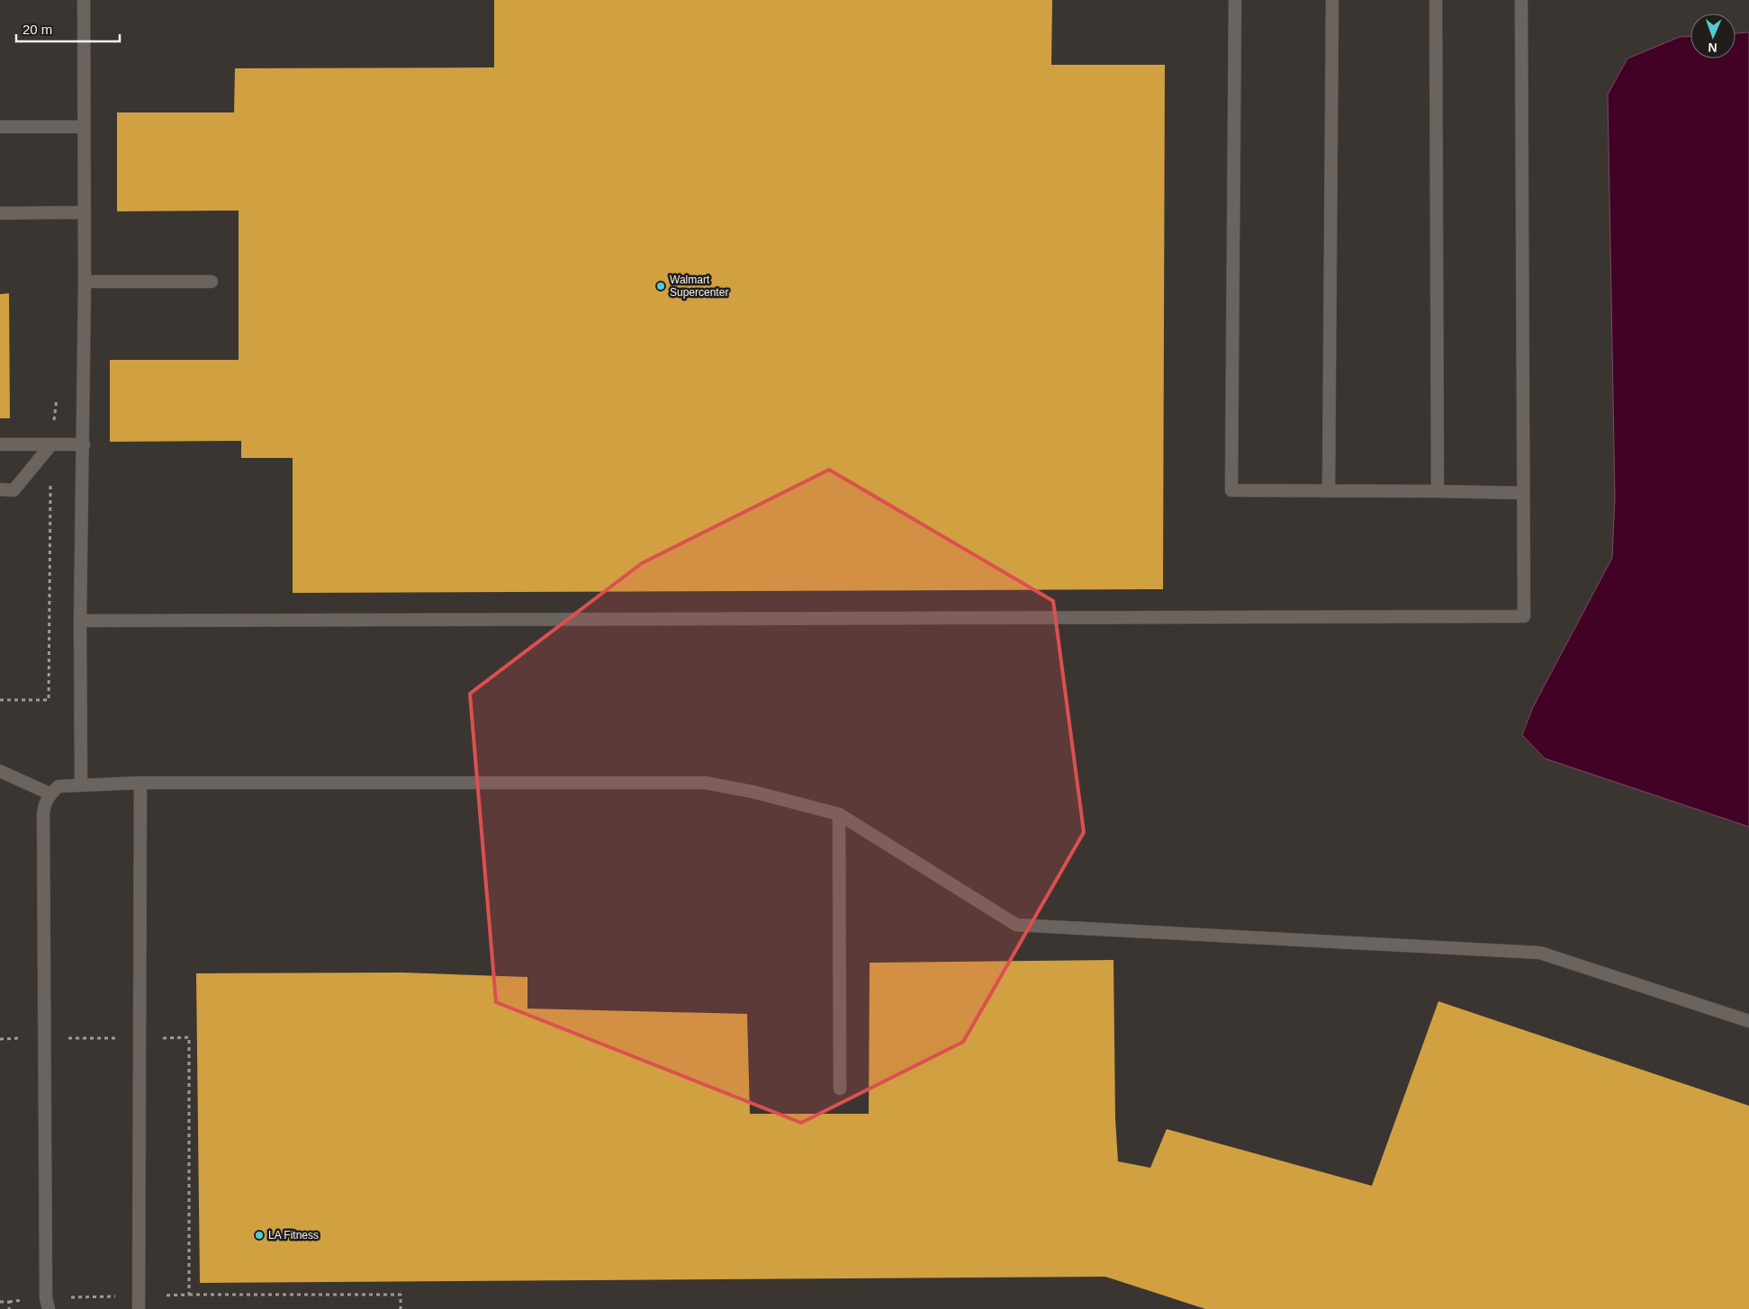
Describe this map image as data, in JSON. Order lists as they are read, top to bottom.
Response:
{
  "places": ["Walmart Supercenter", "LA Fitness"],
  "scale_bar": "20 m",
  "north": "bottom"
}
